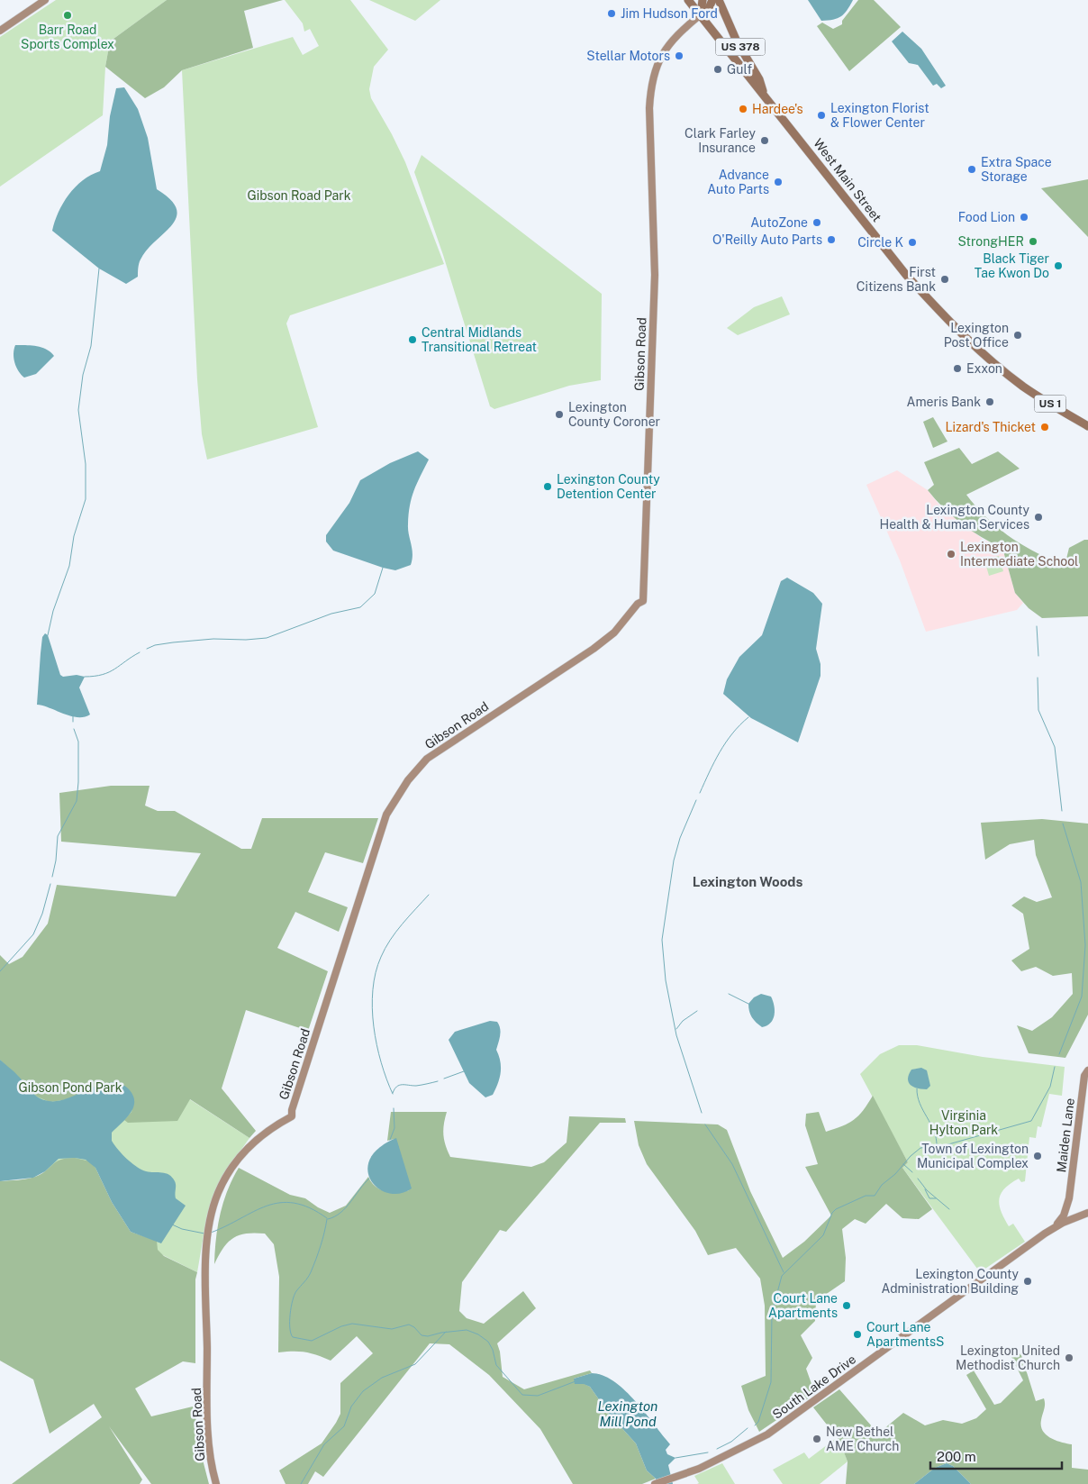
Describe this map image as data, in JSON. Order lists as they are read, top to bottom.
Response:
{
  "streets": {
    "main road": ["US 378", "West Main Street", "US 1"],
    "street": ["Gibson Road", "Maiden Lane", "South Lake Drive"]
  },
  "crossings": [
    ["US 378", "West Main Street"],
    ["West Main Street", "Gibson Road"],
    ["Maiden Lane", "South Lake Drive"]
  ],
  "districts": ["Lexington Woods"],
  "water": ["Lexington Mill Pond"],
  "parks": ["Gibson Road Park", "Gibson Pond Park", "Virginia Hylton Park"],
  "places": [
    "Jim Hudson Ford",
    "Barr Road Sports Complex",
    "Stellar Motors",
    "Gulf",
    "Hardee's",
    "Lexington Florist & Flower Center",
    "Clark Farley Insurance",
    "Extra Space Storage",
    "Advance Auto Parts",
    "Food Lion",
    "AutoZone",
    "O'Reilly Auto Parts",
    "StrongHER",
    "Circle K",
    "Black Tiger Tae Kwon Do",
    "First Citizens Bank",
    "Lexington Post Office",
    "Central Midlands Transitional Retreat",
    "Exxon",
    "Ameris Bank",
    "Lexington County Coroner",
    "Lizard's Thicket",
    "Lexington County Detention Center",
    "Lexington County Health & Human Services",
    "Lexington Intermediate School",
    "Town of Lexington Municipal Complex",
    "Lexington County Administration Building",
    "Court Lane Apartments",
    "Court Lane ApartmentsS",
    "Lexington United Methodist Church",
    "New Bethel AME Church"
  ],
  "scale_bar": "200 m"
}
